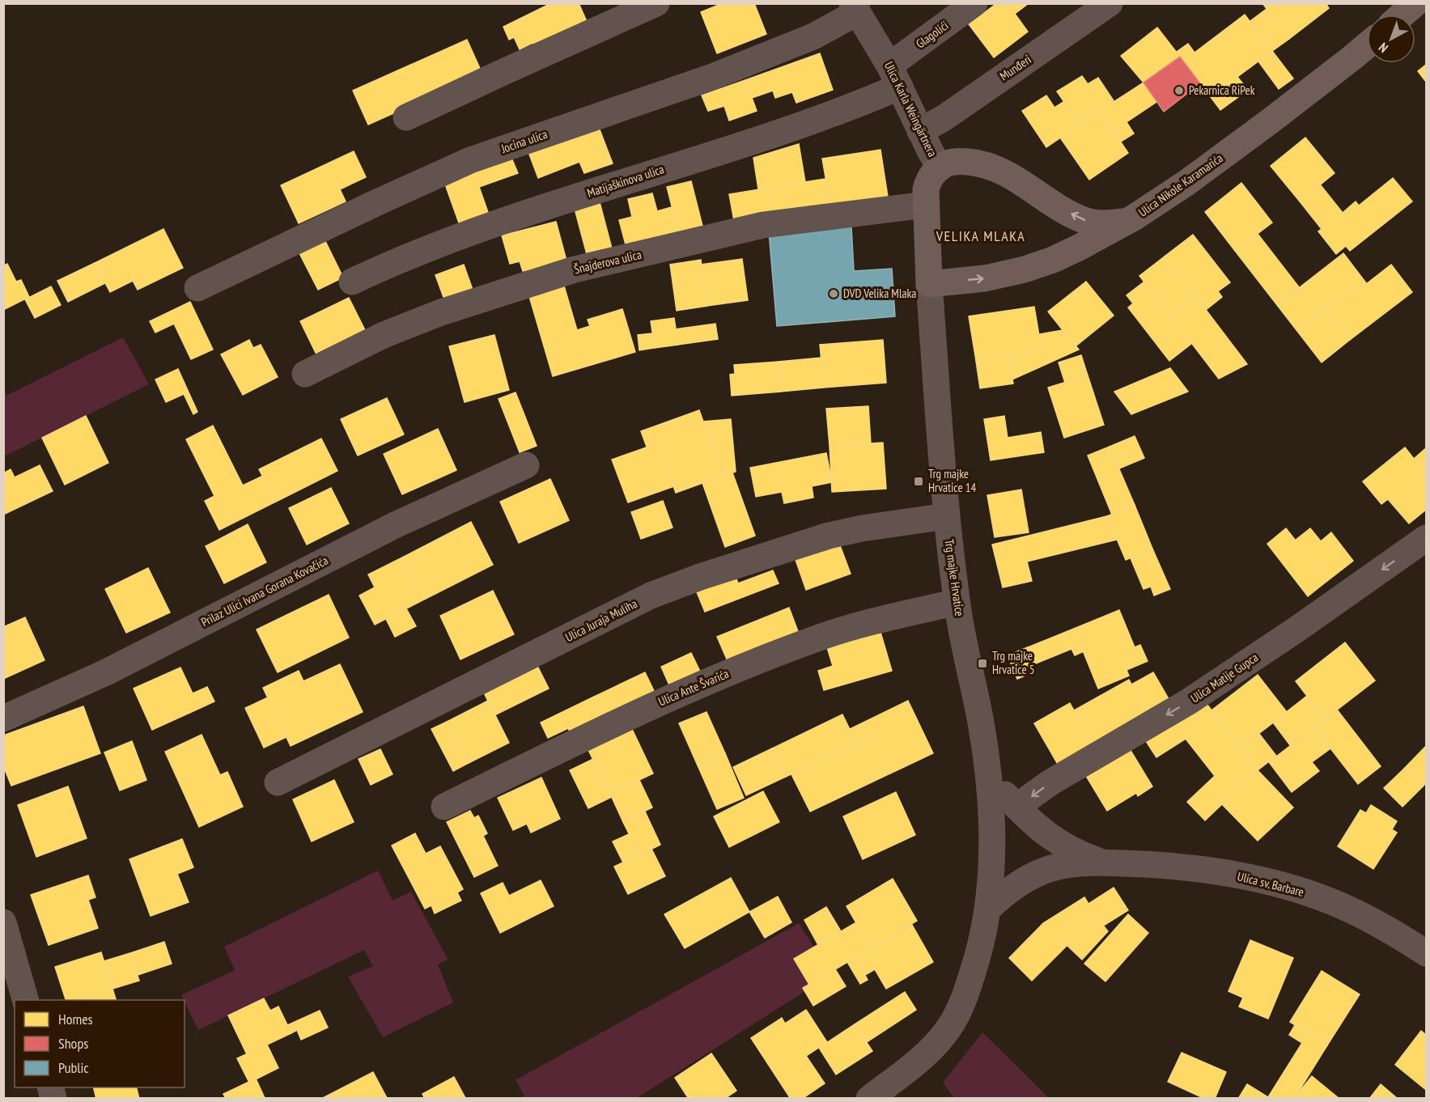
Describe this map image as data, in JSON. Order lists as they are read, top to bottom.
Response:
{
  "streets": {
    "main road": ["Ulica Karla Weingärtnera", "Ulica Nikole Karamarića", "Trg majke Hrvatice"],
    "street": [
      "Glagolići",
      "Munđeri",
      "Jocina ulica",
      "Matijaškinova ulica",
      "Šnajderova ulica",
      "Prilaz Ulici Ivana Gorana Kovačića",
      "Ulica Juraja Muliha",
      "Ulica Matije Gupca",
      "Ulica Ante Švarića",
      "Ulica sv. Barbare"
    ]
  },
  "crossings": [
    ["Glagolići", "Ulica Karla Weingärtnera"],
    ["Glagolići", "Matijaškinova ulica"],
    ["Munđeri", "Ulica Karla Weingärtnera"],
    ["Ulica Karla Weingärtnera", "Jocina ulica"],
    ["Ulica Karla Weingärtnera", "Matijaškinova ulica"],
    ["Ulica Karla Weingärtnera", "Ulica Nikole Karamarića"],
    ["Ulica Karla Weingärtnera", "Trg majke Hrvatice"],
    ["Ulica Nikole Karamarića", "Trg majke Hrvatice"],
    ["Šnajderova ulica", "Trg majke Hrvatice"],
    ["Trg majke Hrvatice", "Ulica Juraja Muliha"],
    ["Trg majke Hrvatice", "Ulica Ante Švarića"],
    ["Trg majke Hrvatice", "Ulica sv. Barbare"],
    ["Ulica Matije Gupca", "Ulica sv. Barbare"]
  ],
  "one_way": ["Ulica Karla Weingärtnera", "Ulica Nikole Karamarića", "Ulica Matije Gupca"],
  "districts": ["VELIKA MLAKA"],
  "places": {
    "other": ["Pekarnica RiPek", "DVD Velika Mlaka"],
    "transit": ["Trg majke Hrvatice 14", "Trg majke Hrvatice 5"]
  },
  "legend": ["Homes", "Shops", "Public"],
  "north": "bottom left"
}
